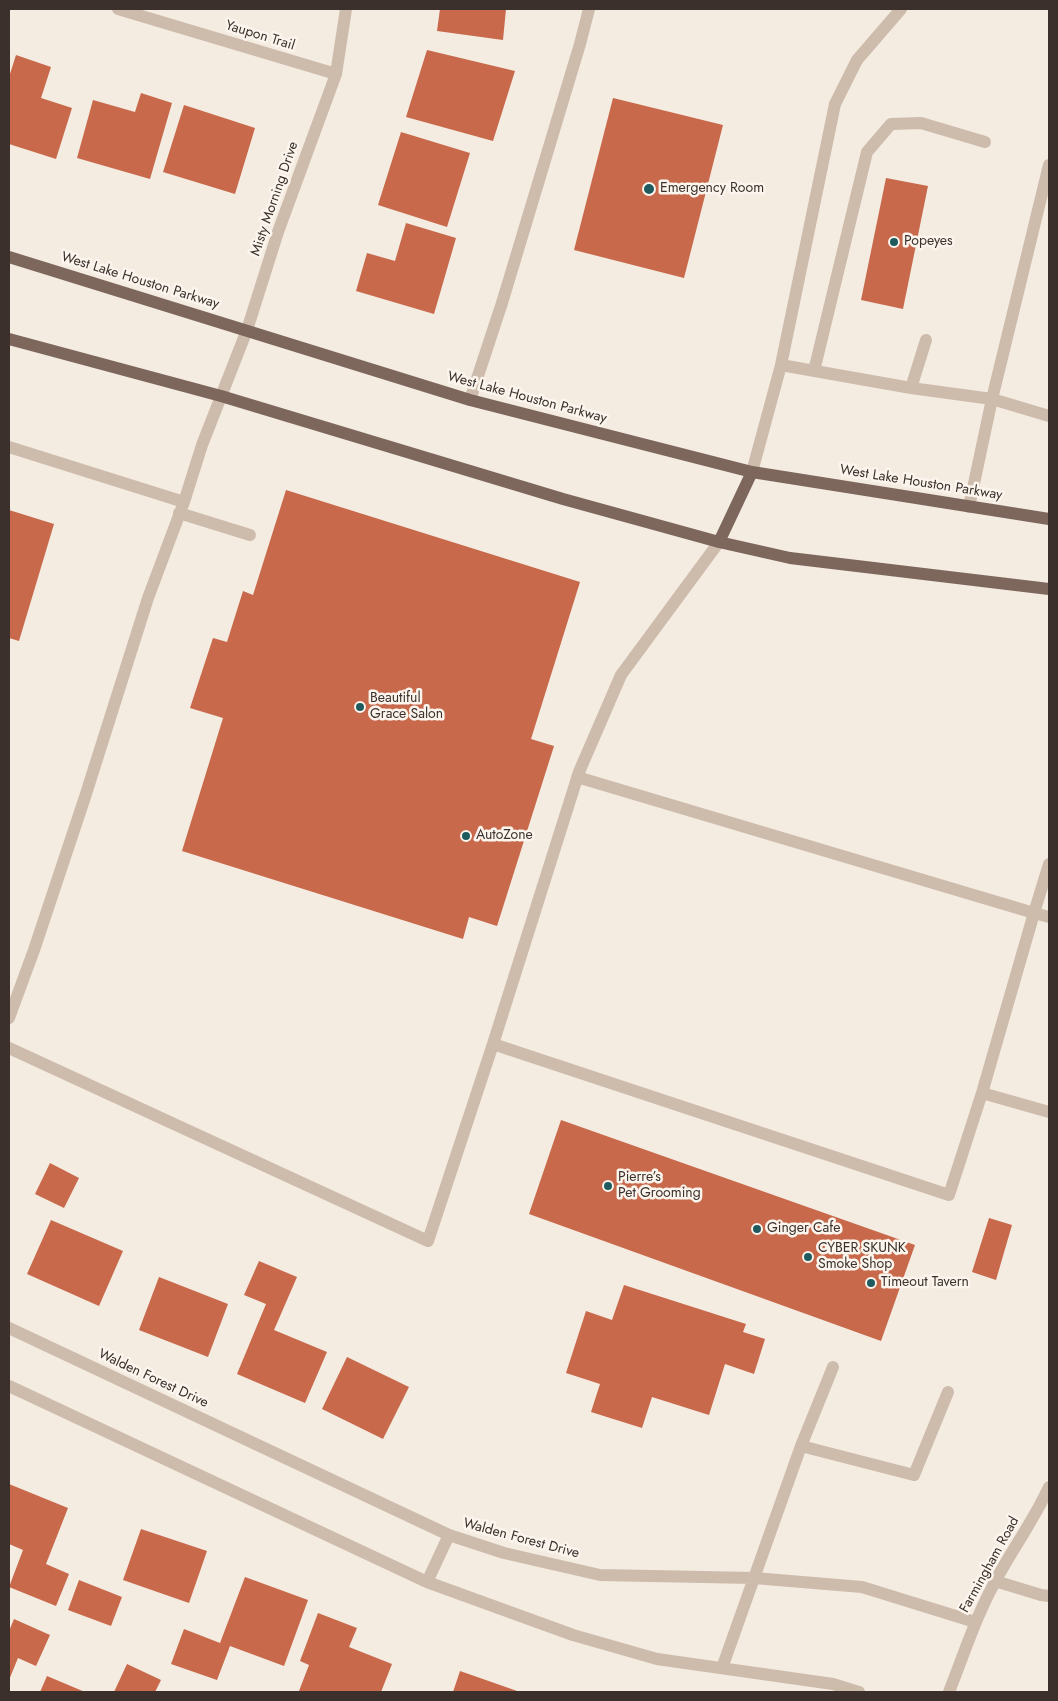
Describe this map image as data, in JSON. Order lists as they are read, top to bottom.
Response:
{
  "streets": {
    "main road": ["West Lake Houston Parkway"],
    "street": [
      "Yaupon Trail",
      "Misty Morning Drive",
      "Walden Forest Drive",
      "Farmingham Road"
    ]
  },
  "crossings": [
    ["Yaupon Trail", "Misty Morning Drive"],
    ["Misty Morning Drive", "West Lake Houston Parkway"],
    ["Walden Forest Drive", "Farmingham Road"]
  ],
  "places": [
    "Emergency Room",
    "Popeyes",
    "Beautiful Grace Salon",
    "AutoZone",
    "Pierre’s Pet Grooming",
    "Ginger Cafe",
    "CYBER SKUNK Smoke Shop",
    "Timeout Tavern"
  ]
}
